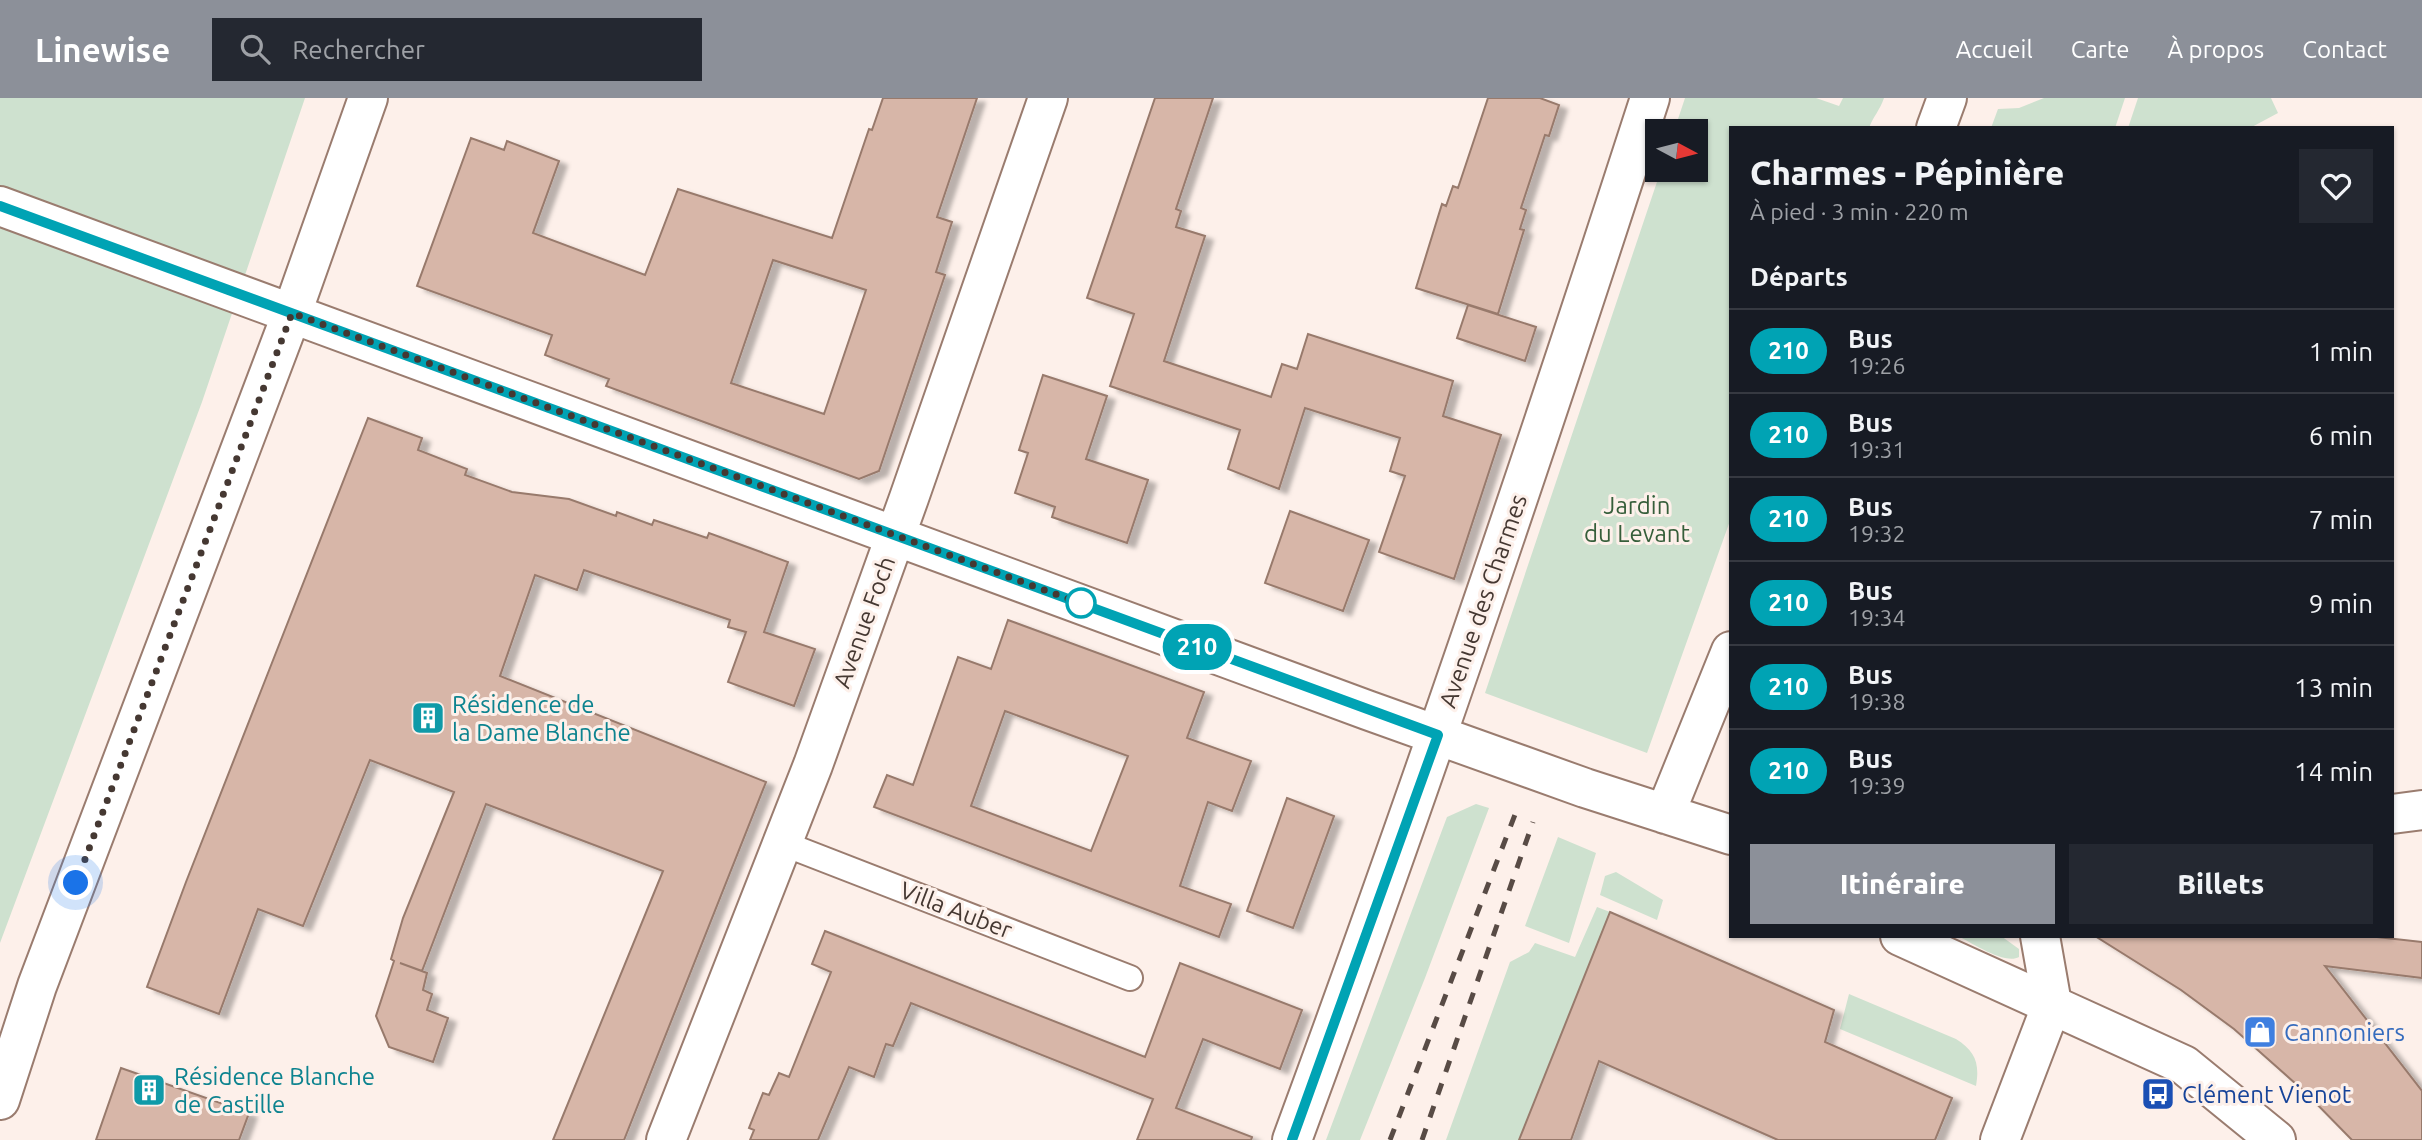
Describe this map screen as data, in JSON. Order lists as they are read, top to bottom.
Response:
{
  "streets": {
    "street": ["Avenue des Charmes", "Avenue Foch"],
    "lane": ["Villa Auber"]
  },
  "crossings": [
    ["Avenue Foch", "Villa Auber"]
  ],
  "parks": ["Jardin du Levant"],
  "places": {
    "building": ["Résidence de la Dame Blanche", "Résidence Blanche de Castille"],
    "shop": ["Cannoniers"],
    "bus stop": ["Clément Vienot"]
  },
  "lines": ["bus line 210"],
  "north": "right",
  "page": {
    "header": "Linewise",
    "search": "Rechercher",
    "nav": [
      "Accueil",
      "Carte",
      "À propos",
      "Contact"
    ],
    "on_map": "210",
    "heading": [
      ["Charmes - Pépinière", "À pied · 3 min · 220 m"],
      "Départs"
    ],
    "list": [
      {
        "mark": "210",
        "name": "Bus",
        "note": "19:26",
        "value": "1 min"
      },
      {
        "mark": "210",
        "name": "Bus",
        "note": "19:31",
        "value": "6 min"
      },
      {
        "mark": "210",
        "name": "Bus",
        "note": "19:32",
        "value": "7 min"
      },
      {
        "mark": "210",
        "name": "Bus",
        "note": "19:34",
        "value": "9 min"
      },
      {
        "mark": "210",
        "name": "Bus",
        "note": "19:38",
        "value": "13 min"
      },
      {
        "mark": "210",
        "name": "Bus",
        "note": "19:39",
        "value": "14 min"
      }
    ],
    "buttons": ["Itinéraire", "Billets"]
  }
}
